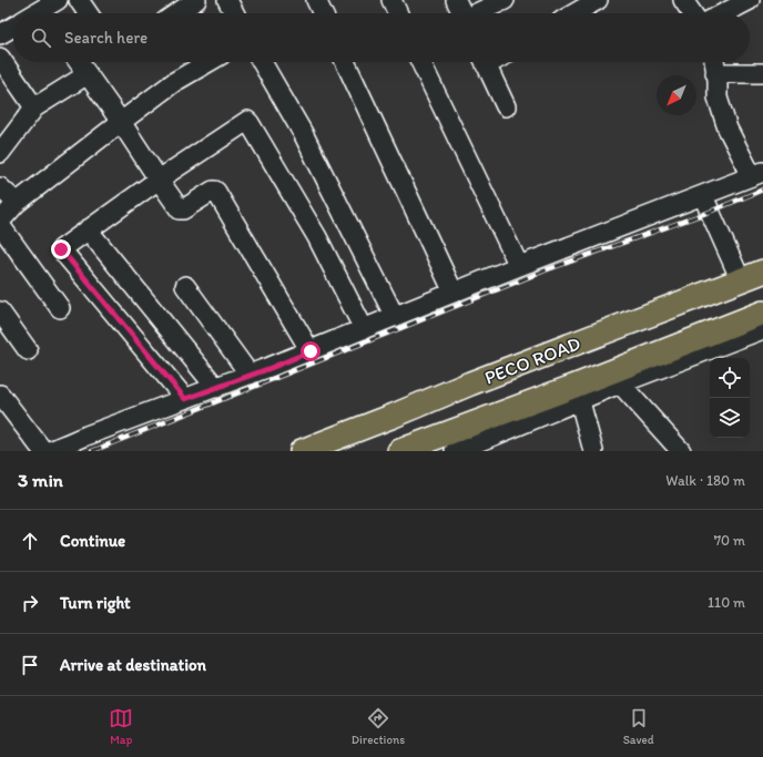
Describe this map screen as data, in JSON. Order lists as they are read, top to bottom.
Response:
{
  "streets": {
    "main road": ["PECO ROAD"]
  },
  "north": "bottom left",
  "page": {
    "search": "Search here",
    "heading": ["3 min", "Walk · 180 m"],
    "list": [
      ["Continue", "70 m"],
      ["Turn right", "110 m"],
      "Arrive at destination"
    ],
    "nav": ["Map", "Directions", "Saved"]
  }
}
